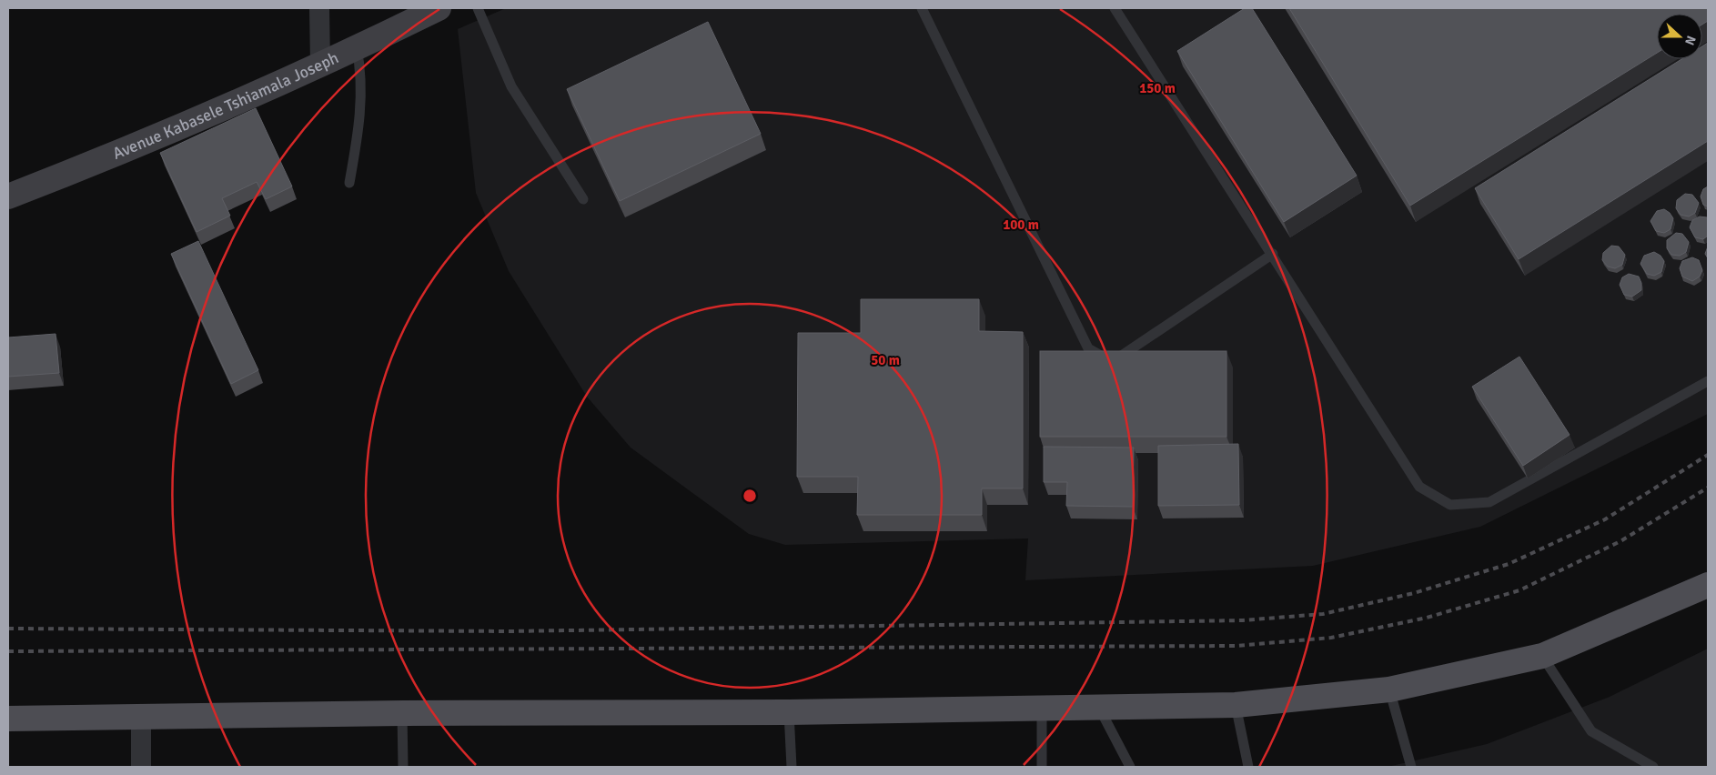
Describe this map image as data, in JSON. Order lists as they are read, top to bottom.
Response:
{
  "streets": {
    "main road": ["Avenue Kabasele Tshiamala Joseph"]
  },
  "north": "right",
  "rings": ["150 m", "100 m", "50 m"]
}
